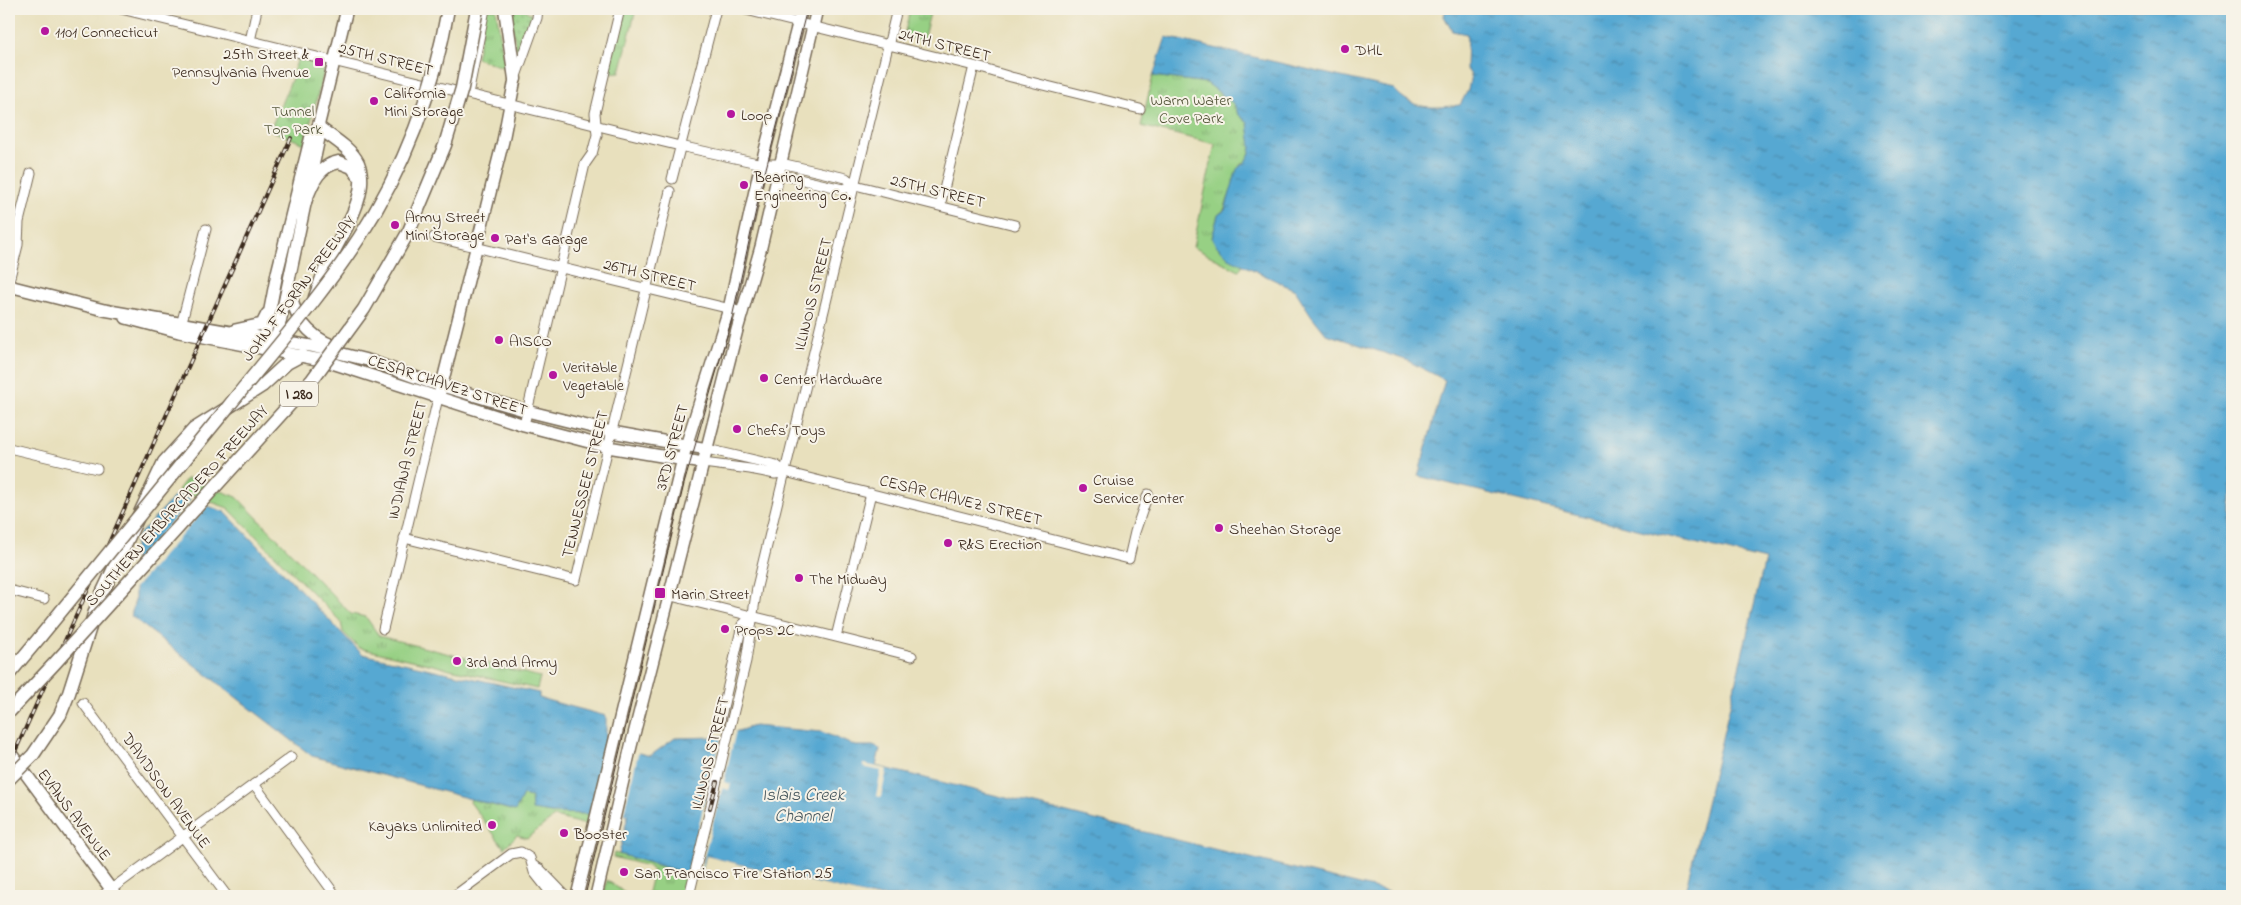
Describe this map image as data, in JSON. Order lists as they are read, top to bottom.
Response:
{
  "streets": {
    "highway": ["JOHN F FORAN FREEWAY", "I 280", "SOUTHERN EMBARCADERO FREEWAY"],
    "main road": [
      "CESAR CHAVEZ STREET",
      "3RD STREET",
      "INDIANA STREET",
      "EVANS AVENUE"
    ],
    "street": [
      "24TH STREET",
      "25TH STREET",
      "26TH STREET",
      "ILLINOIS STREET",
      "TENNESSEE STREET",
      "DAVIDSON AVENUE"
    ]
  },
  "crossings": [
    ["24TH STREET", "ILLINOIS STREET"],
    ["24TH STREET", "3RD STREET"],
    ["25TH STREET", "ILLINOIS STREET"],
    ["25TH STREET", "3RD STREET"],
    ["25TH STREET", "INDIANA STREET"],
    ["26TH STREET", "3RD STREET"],
    ["26TH STREET", "INDIANA STREET"],
    ["26TH STREET", "TENNESSEE STREET"],
    ["JOHN F FORAN FREEWAY", "SOUTHERN EMBARCADERO FREEWAY"],
    ["ILLINOIS STREET", "CESAR CHAVEZ STREET"],
    ["CESAR CHAVEZ STREET", "3RD STREET"],
    ["CESAR CHAVEZ STREET", "INDIANA STREET"],
    ["CESAR CHAVEZ STREET", "TENNESSEE STREET"],
    ["INDIANA STREET", "TENNESSEE STREET"]
  ],
  "water": ["Islais Creek Channel"],
  "parks": ["Warm Water Cove Park", "Tunnel Top Park"],
  "places": {
    "other": [
      "1101 Connecticut",
      "DHL",
      "California Mini Storage",
      "Loop",
      "Bearing Engineering Co.",
      "Army Street Mini Storage",
      "Pat's Garage",
      "AISCO",
      "Veritable Vegetable",
      "Center Hardware",
      "Chefs’ Toys",
      "Cruise Service Center",
      "Sheehan Storage",
      "R&S Erection",
      "The Midway",
      "Props 2C",
      "3rd and Army",
      "Kayaks Unlimited",
      "Booster",
      "San Francisco Fire Station 25"
    ],
    "transit": ["25th Street & Pennsylvania Avenue", "Marin Street"]
  }
}
